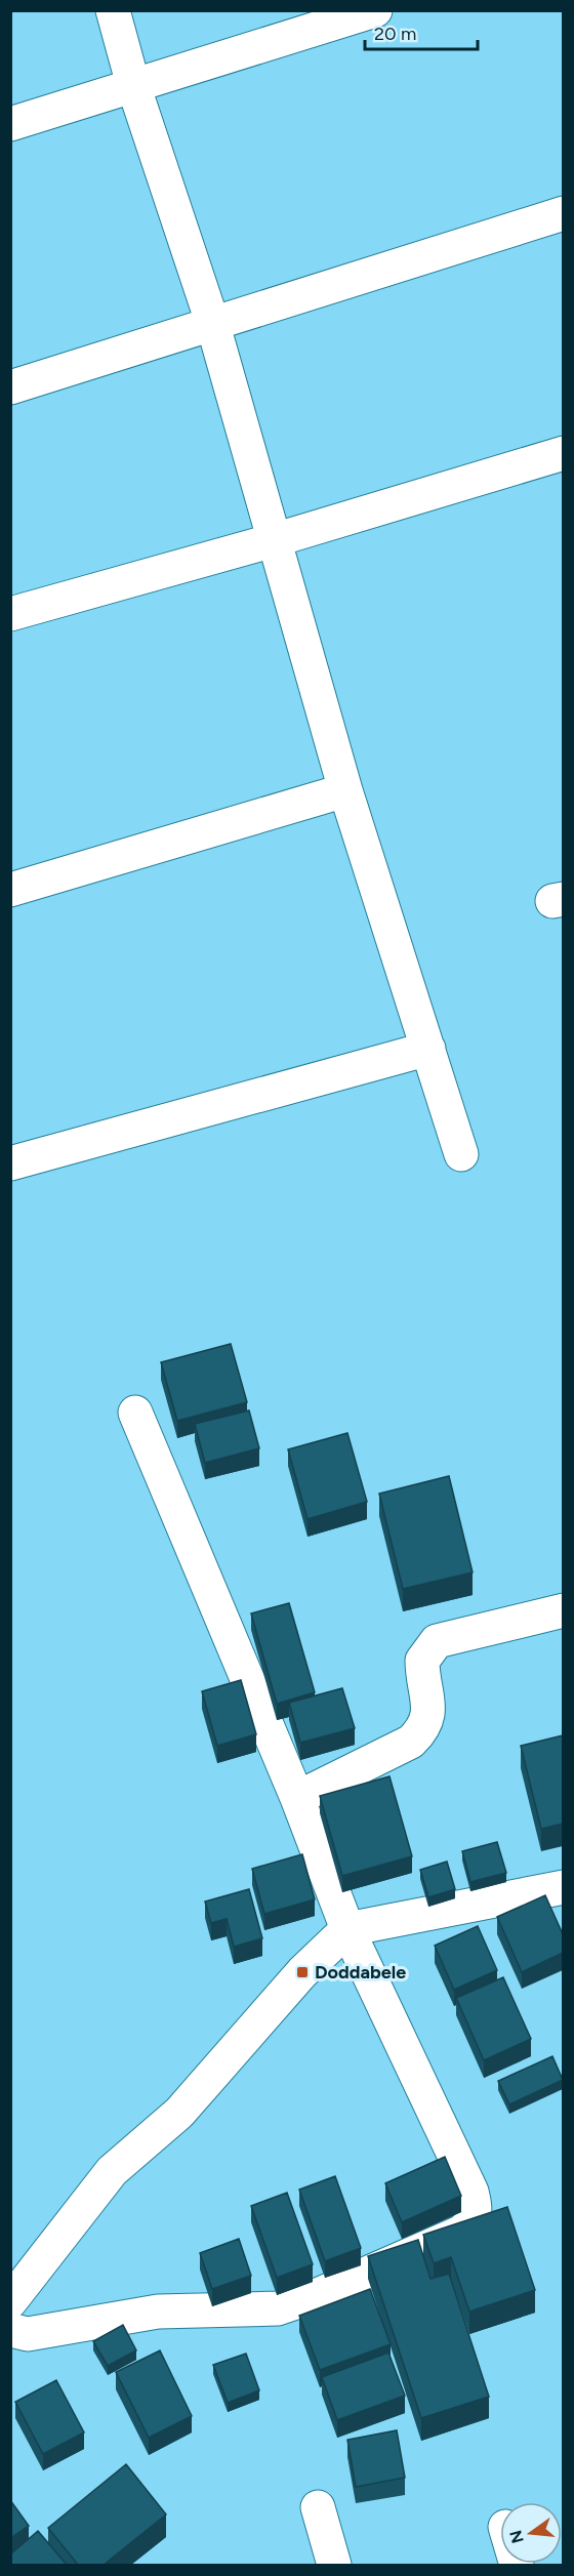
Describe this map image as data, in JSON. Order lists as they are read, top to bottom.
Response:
{
  "places": {
    "transit": ["Doddabele"]
  },
  "scale_bar": "20 m",
  "north": "left"
}
